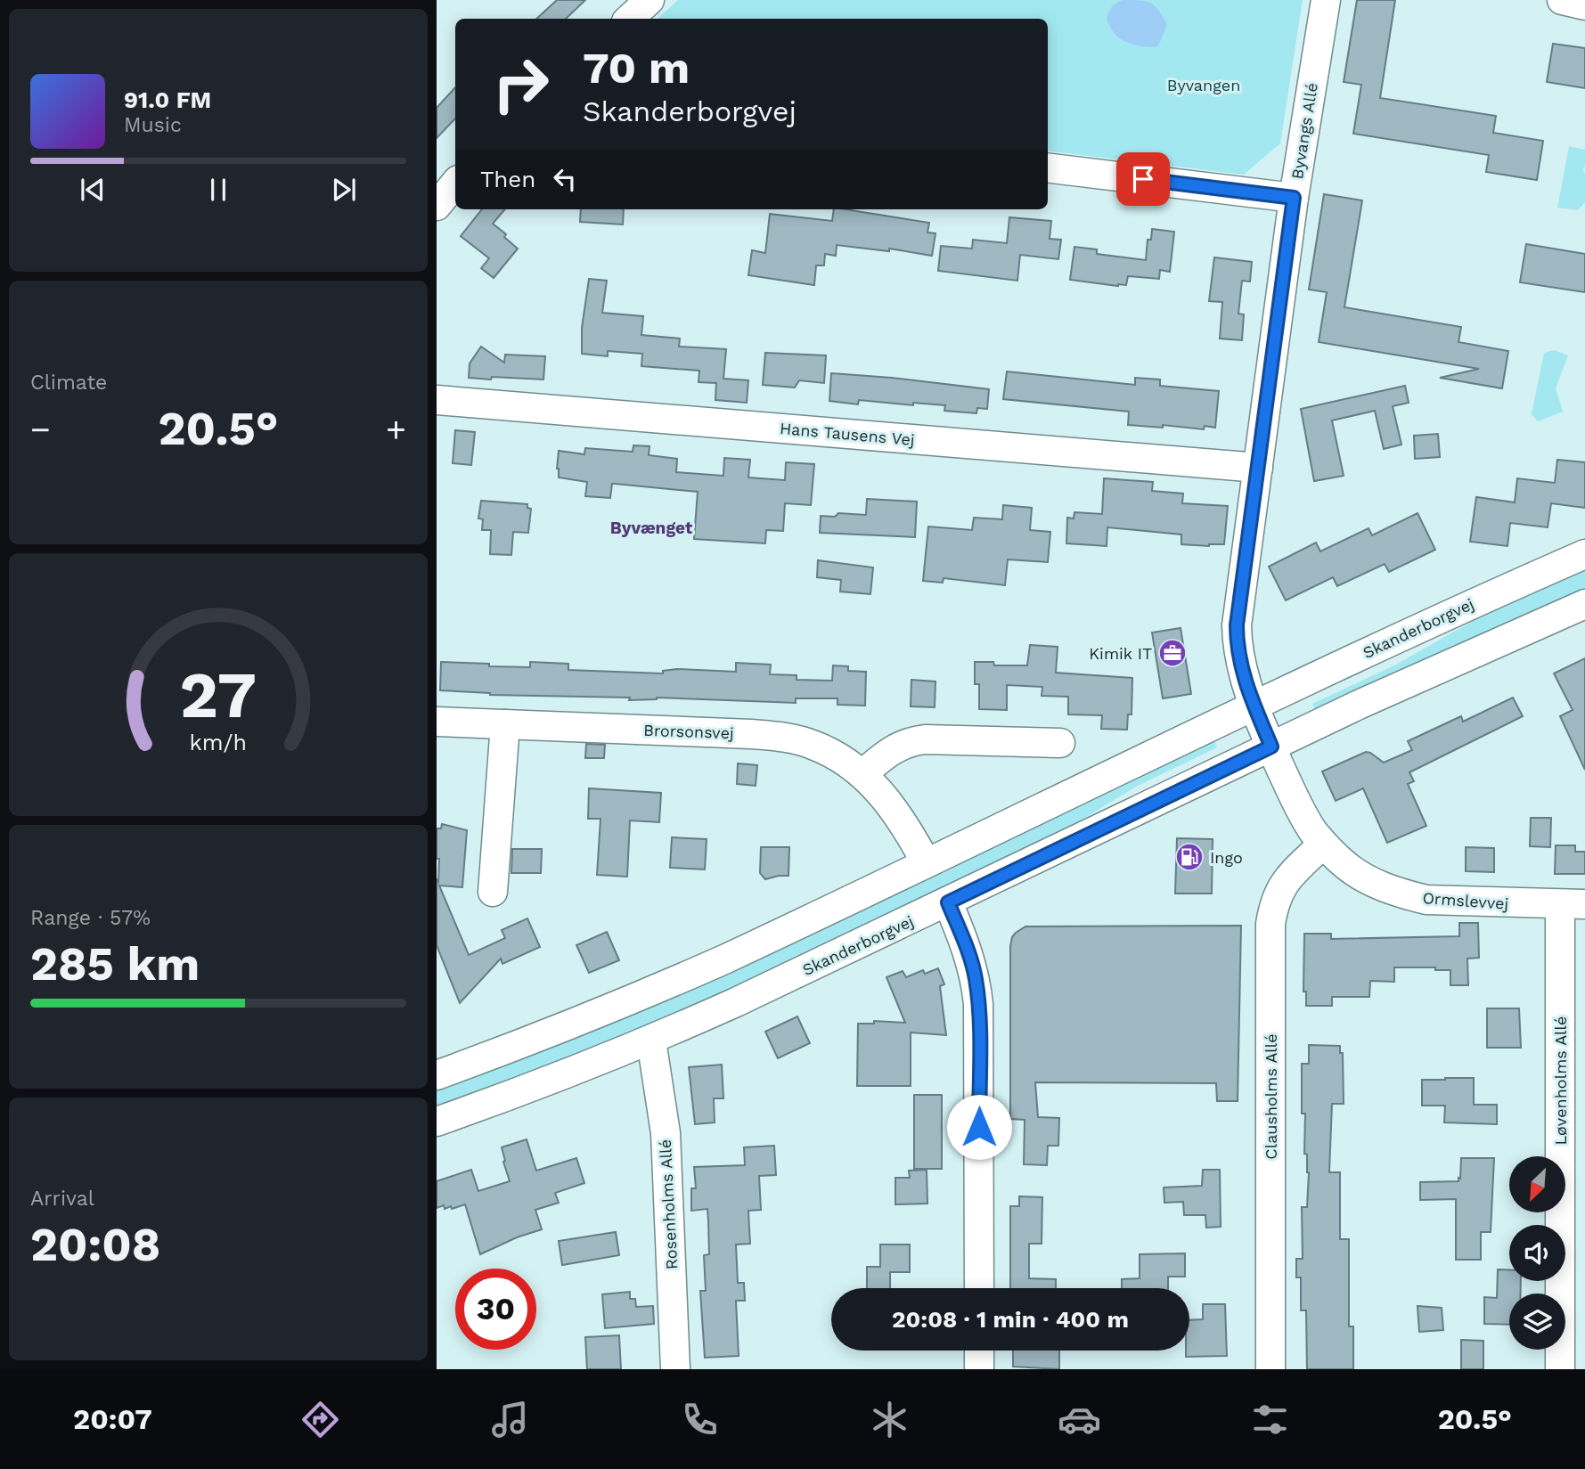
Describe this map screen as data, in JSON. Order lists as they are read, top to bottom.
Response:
{
  "streets": {
    "street": [
      "Byvangs Allé",
      "Hans Tausens Vej",
      "Skanderborgvej",
      "Brorsonsvej",
      "Ormslevvej",
      "Løvenholms Allé",
      "Clausholms Allé",
      "Rosenholms Allé"
    ]
  },
  "crossings": [
    ["Byvangs Allé", "Hans Tausens Vej"],
    ["Byvangs Allé", "Skanderborgvej"],
    ["Skanderborgvej", "Brorsonsvej"],
    ["Skanderborgvej", "Ormslevvej"],
    ["Skanderborgvej", "Rosenholms Allé"],
    ["Ormslevvej", "Løvenholms Allé"],
    ["Ormslevvej", "Clausholms Allé"]
  ],
  "districts": ["Byvænget"],
  "parks": ["Byvangen"],
  "places": {
    "office": ["Kimik IT"],
    "fuel station": ["Ingo"]
  },
  "north": "bottom left",
  "page": {
    "turn": ["70 m", "Skanderborgvej"],
    "song": ["91.0 FM", "Music"],
    "then": "Then",
    "tile": [
      "Climate",
      ["Range · 57%", "285 km"],
      ["Arrival", "20:08"]
    ],
    "heat": ["−", "20.5°", "+"],
    "limit": "30",
    "trip": "20:08 · 1 min · 400 m",
    "tabs": ["20:07", "20.5°"],
    "gauge": ["27", "km/h"]
  }
}
